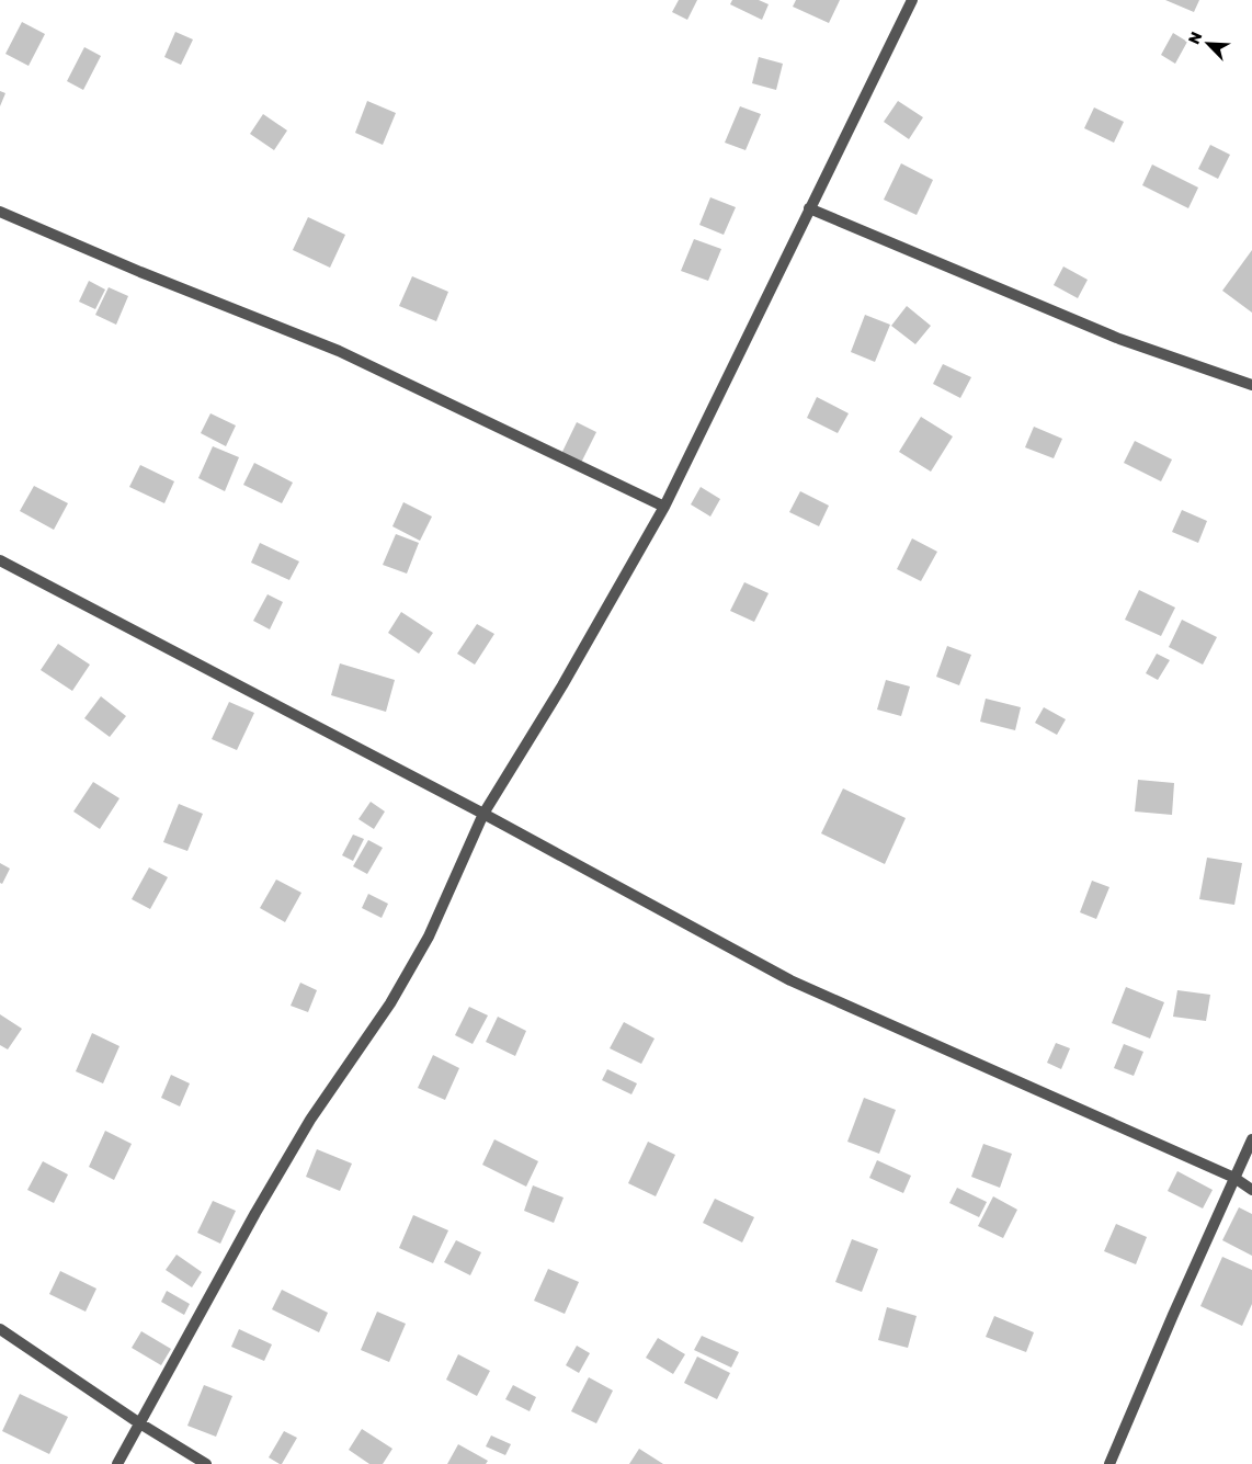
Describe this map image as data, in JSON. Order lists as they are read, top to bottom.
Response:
{
  "north": "top left"
}
